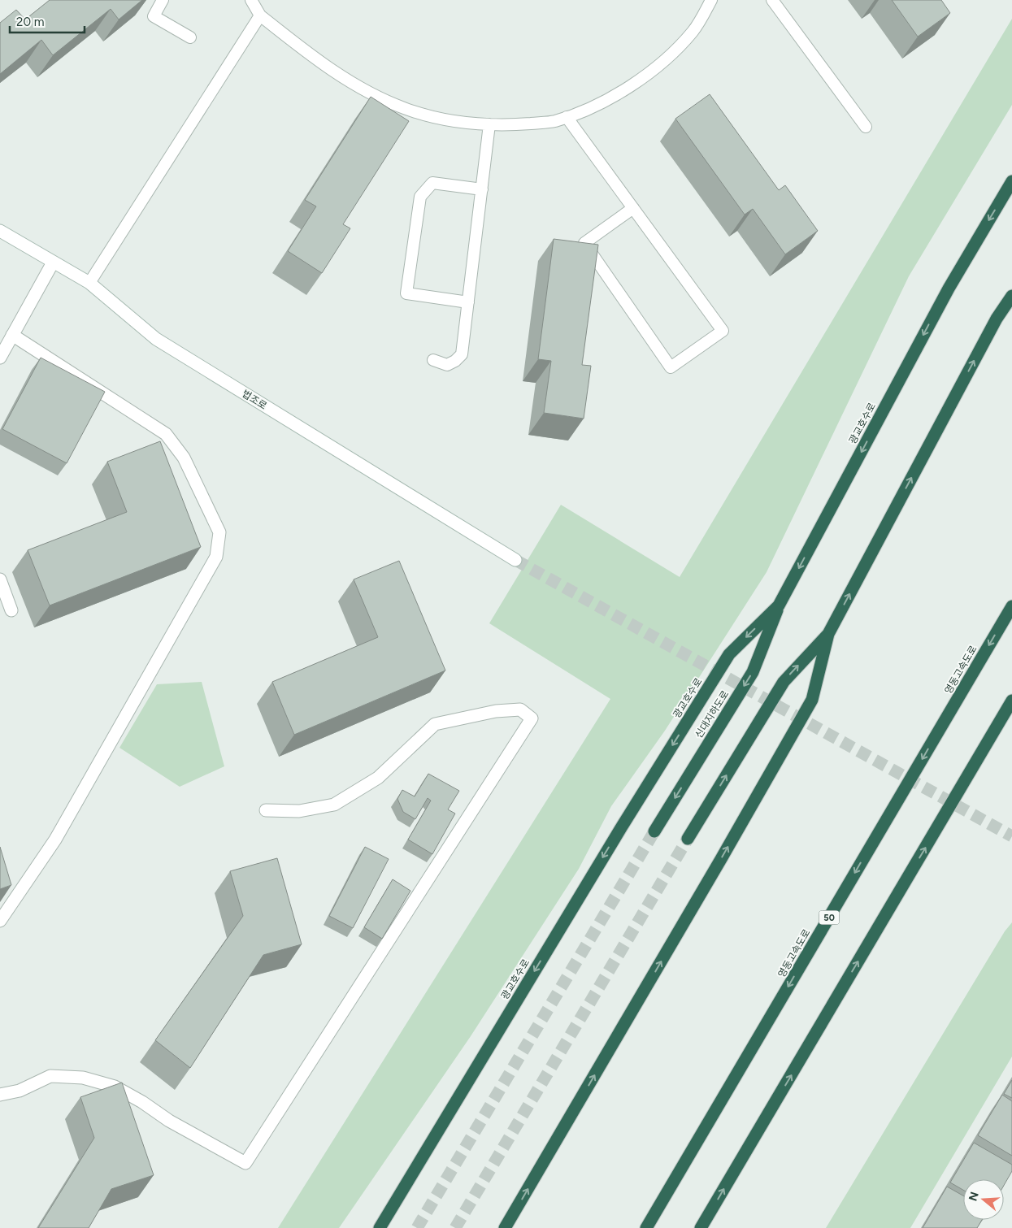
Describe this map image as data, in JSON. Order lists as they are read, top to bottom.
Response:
{
  "streets": {
    "highway": [
      "광교호수로",
      "영동고속도로",
      "신대지하도로",
      "50"
    ],
    "street": ["법조로"]
  },
  "crossings": [
    ["광교호수로", "신대지하도로"]
  ],
  "scale_bar": "20 m",
  "north": "left"
}
